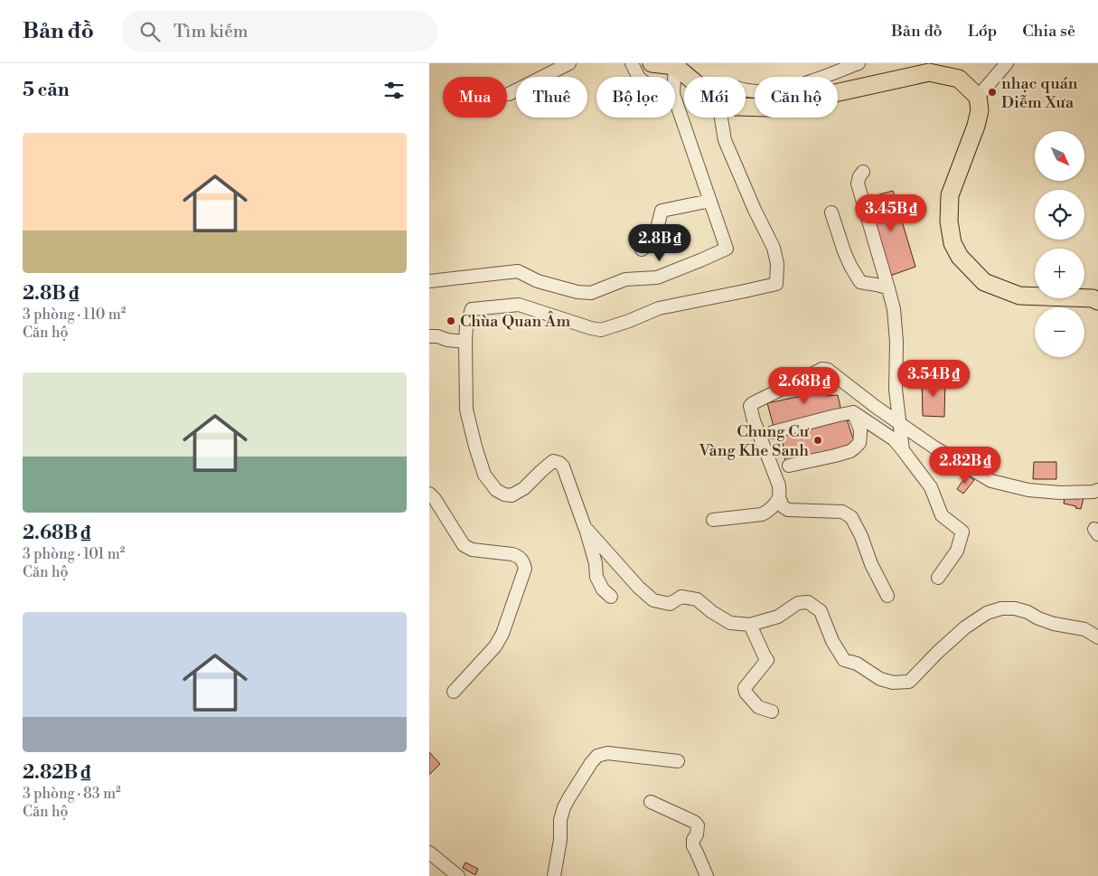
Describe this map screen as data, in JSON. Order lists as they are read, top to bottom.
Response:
{
  "places": ["nhạc quán Diễm Xưa", "Chùa Quan Âm", "Chung Cư Vàng Khe Sanh"],
  "north": "bottom right",
  "page": {
    "header": "Bản đồ",
    "search": "Tìm kiếm",
    "nav": ["Bản đồ", "Lớp", "Chia sẻ"],
    "heading": "5 căn",
    "chip": [
      "Mua",
      "Thuê",
      "Bộ lọc",
      "Mới",
      "Căn hộ"
    ],
    "list": [
      {
        "name": "2.8B ₫",
        "note": "3 phòng · 110 m² · Căn hộ"
      },
      {
        "name": "2.68B ₫",
        "note": "3 phòng · 101 m² · Căn hộ"
      },
      {
        "name": "2.82B ₫",
        "note": "3 phòng · 83 m² · Căn hộ"
      }
    ],
    "map_buttons": ["+", "−"],
    "price": [
      "3.45B ₫",
      "2.8B ₫",
      "3.54B ₫",
      "2.68B ₫",
      "2.82B ₫"
    ]
  }
}
